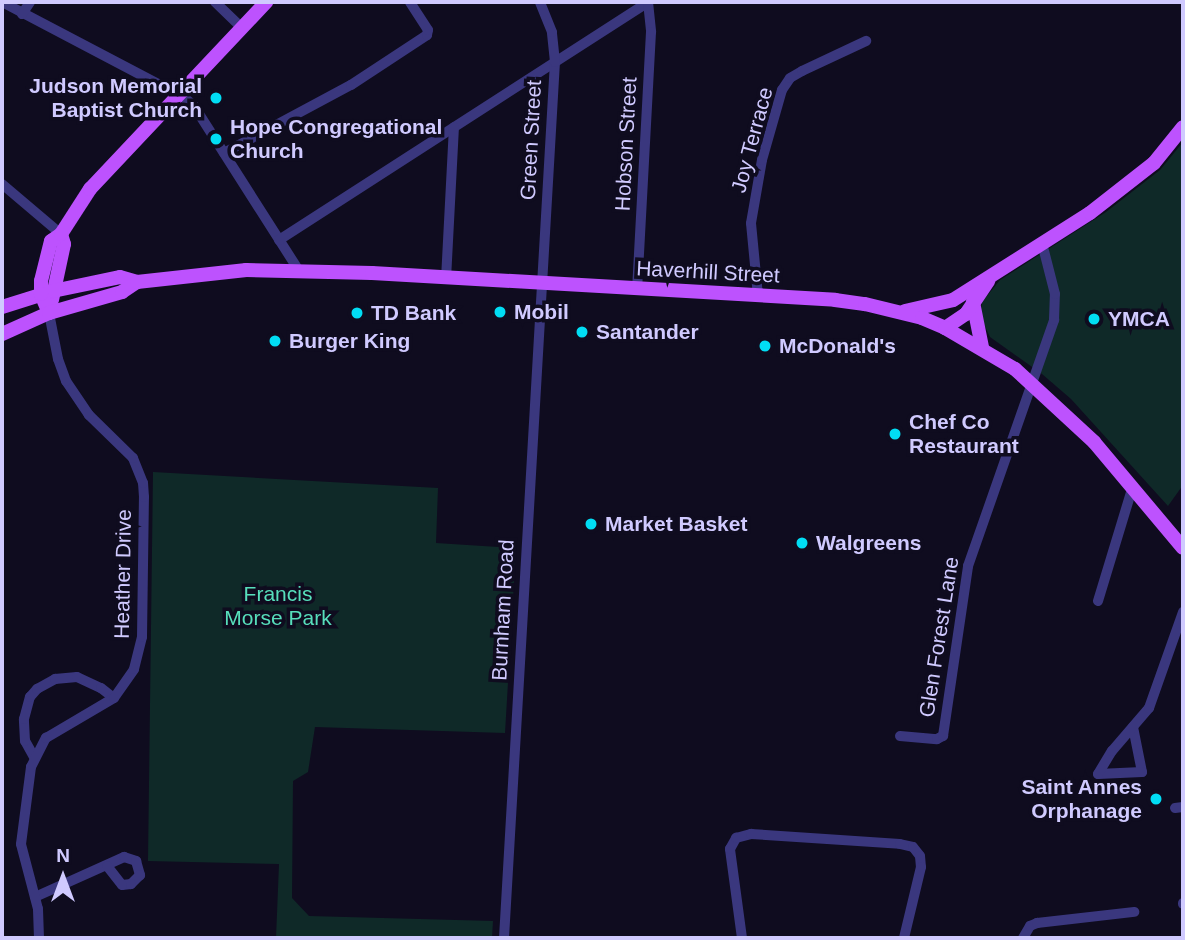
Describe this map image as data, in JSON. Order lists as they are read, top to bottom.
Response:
{
  "streets": {
    "main road": ["Haverhill Street"],
    "street": [
      "Green Street",
      "Joy Terrace",
      "Hobson Street",
      "Heather Drive",
      "Burnham Road",
      "Glen Forest Lane"
    ]
  },
  "crossings": [
    ["Green Street", "Haverhill Street"],
    ["Green Street", "Burnham Road"],
    ["Joy Terrace", "Haverhill Street"],
    ["Hobson Street", "Haverhill Street"],
    ["Haverhill Street", "Heather Drive"],
    ["Haverhill Street", "Burnham Road"],
    ["Haverhill Street", "Glen Forest Lane"]
  ],
  "parks": ["Francis Morse Park"],
  "places": [
    "Judson Memorial Baptist Church",
    "Hope Congregational Church",
    "Mobil",
    "TD Bank",
    "YMCA",
    "Santander",
    "Burger King",
    "McDonald's",
    "Chef Co Restaurant",
    "Market Basket",
    "Walgreens",
    "Saint Annes Orphanage"
  ],
  "north": "top"
}
